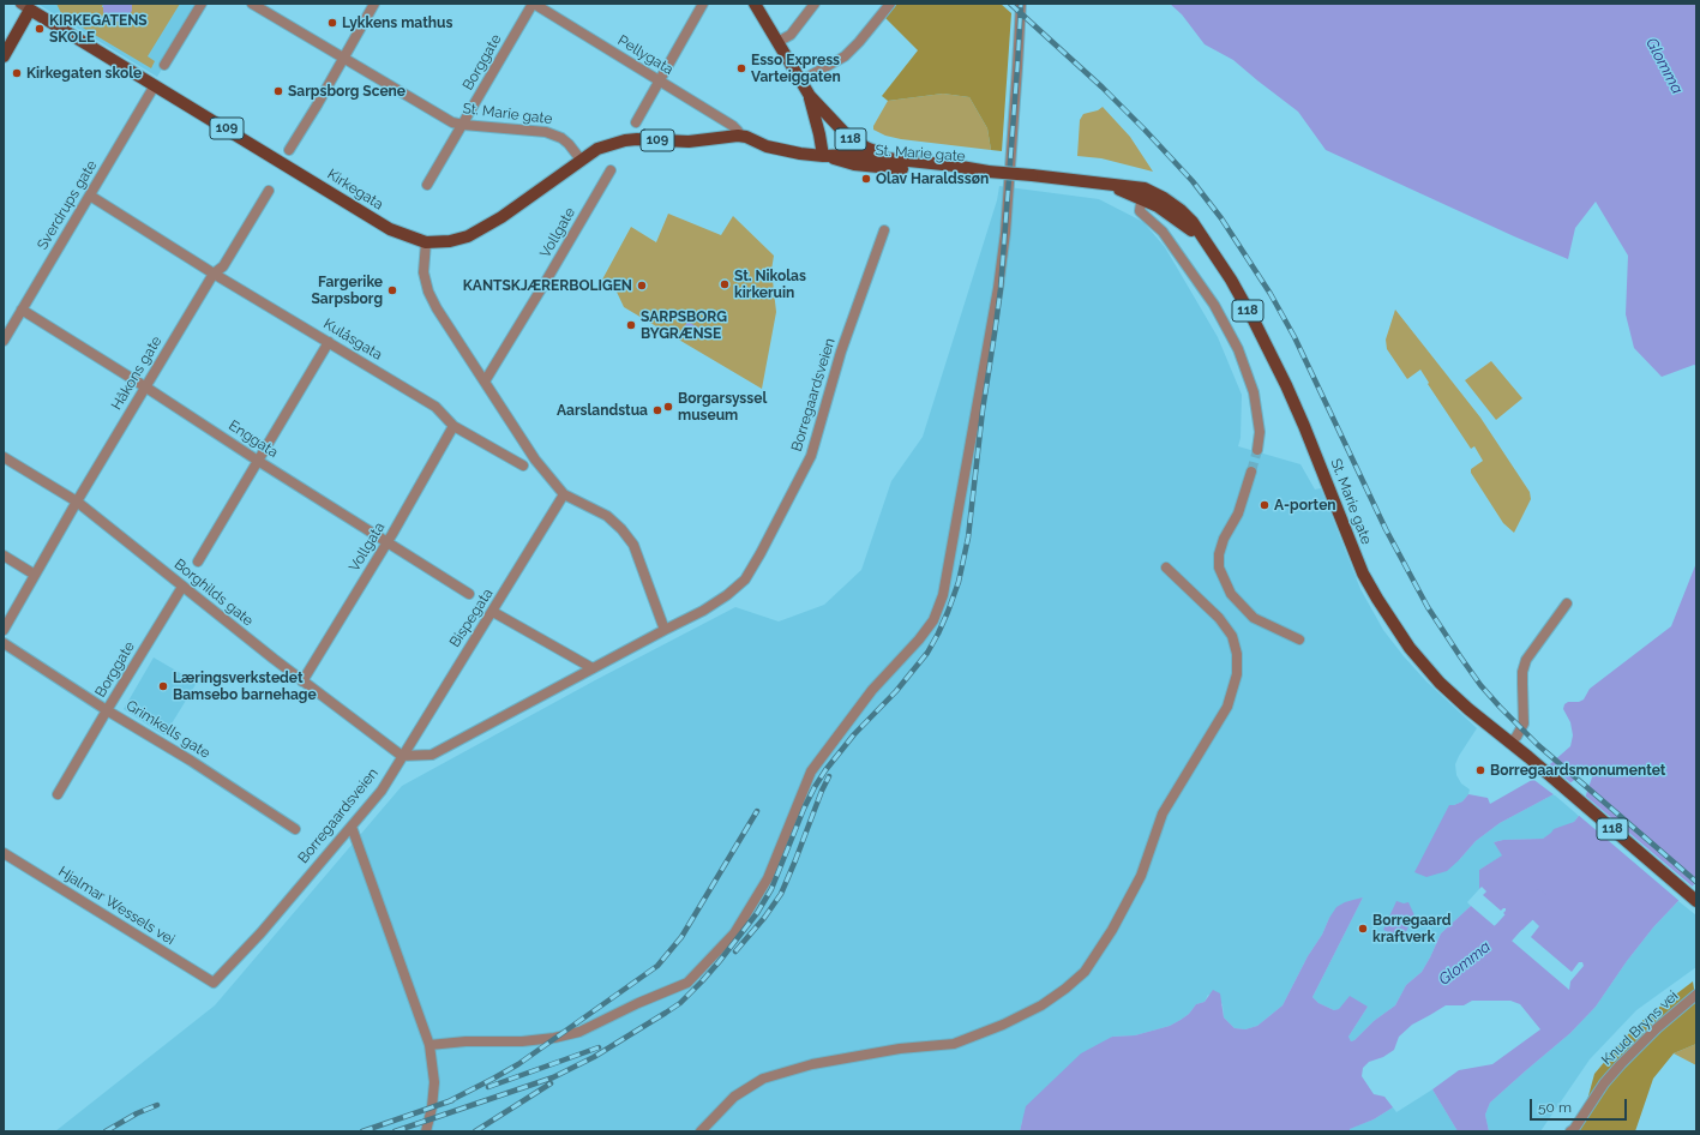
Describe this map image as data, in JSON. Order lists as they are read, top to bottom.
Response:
{
  "streets": {
    "main road": [
      "St. Marie gate",
      "109",
      "118",
      "Kirkegata"
    ],
    "street": [
      "Pellygata",
      "Borggate",
      "Sverdrups gate",
      "Vollgate",
      "Kulåsgata",
      "Håkons gate",
      "Borregaardsveien",
      "Enggata",
      "Vollgata",
      "Borghilds gate",
      "Bispegata",
      "Grimkells gate",
      "Hjalmar Wessels vei",
      "Knud Bryns vei"
    ]
  },
  "crossings": [
    ["Pellygata", "Borggate"],
    ["Pellygata", "St. Marie gate"],
    ["Pellygata", "109"],
    ["Borggate", "St. Marie gate"],
    ["Borggate", "Borghilds gate"],
    ["Borggate", "Grimkells gate"],
    ["St. Marie gate", "109"],
    ["St. Marie gate", "118"],
    ["109", "Kirkegata"],
    ["Kirkegata", "Sverdrups gate"],
    ["Sverdrups gate", "Kulåsgata"],
    ["Sverdrups gate", "Enggata"],
    ["Kulåsgata", "Håkons gate"],
    ["Kulåsgata", "Vollgata"],
    ["Håkons gate", "Enggata"],
    ["Håkons gate", "Borghilds gate"],
    ["Borregaardsveien", "Borghilds gate"],
    ["Borregaardsveien", "Bispegata"],
    ["Borregaardsveien", "Hjalmar Wessels vei"],
    ["Enggata", "Vollgata"],
    ["Vollgata", "Borghilds gate"],
    ["Borghilds gate", "Bispegata"]
  ],
  "water": ["Glomma"],
  "places": [
    "Lykkens mathus",
    "KIRKEGATENS SKOLE",
    "Esso Express Varteiggaten",
    "Kirkegaten skole",
    "Sarpsborg Scene",
    "Olav Haraldssøn",
    "St. Nikolas kirkeruin",
    "KANTSKJÆRERBOLIGEN",
    "Fargerike Sarpsborg",
    "SARPSBORG BYGRÆNSE",
    "Borgarsyssel museum",
    "Aarslandstua",
    "A-porten",
    "Læringsverkstedet Bamsebo barnehage",
    "Borregaardsmonumentet",
    "Borregaard kraftverk"
  ],
  "scale_bar": "50 m"
}
